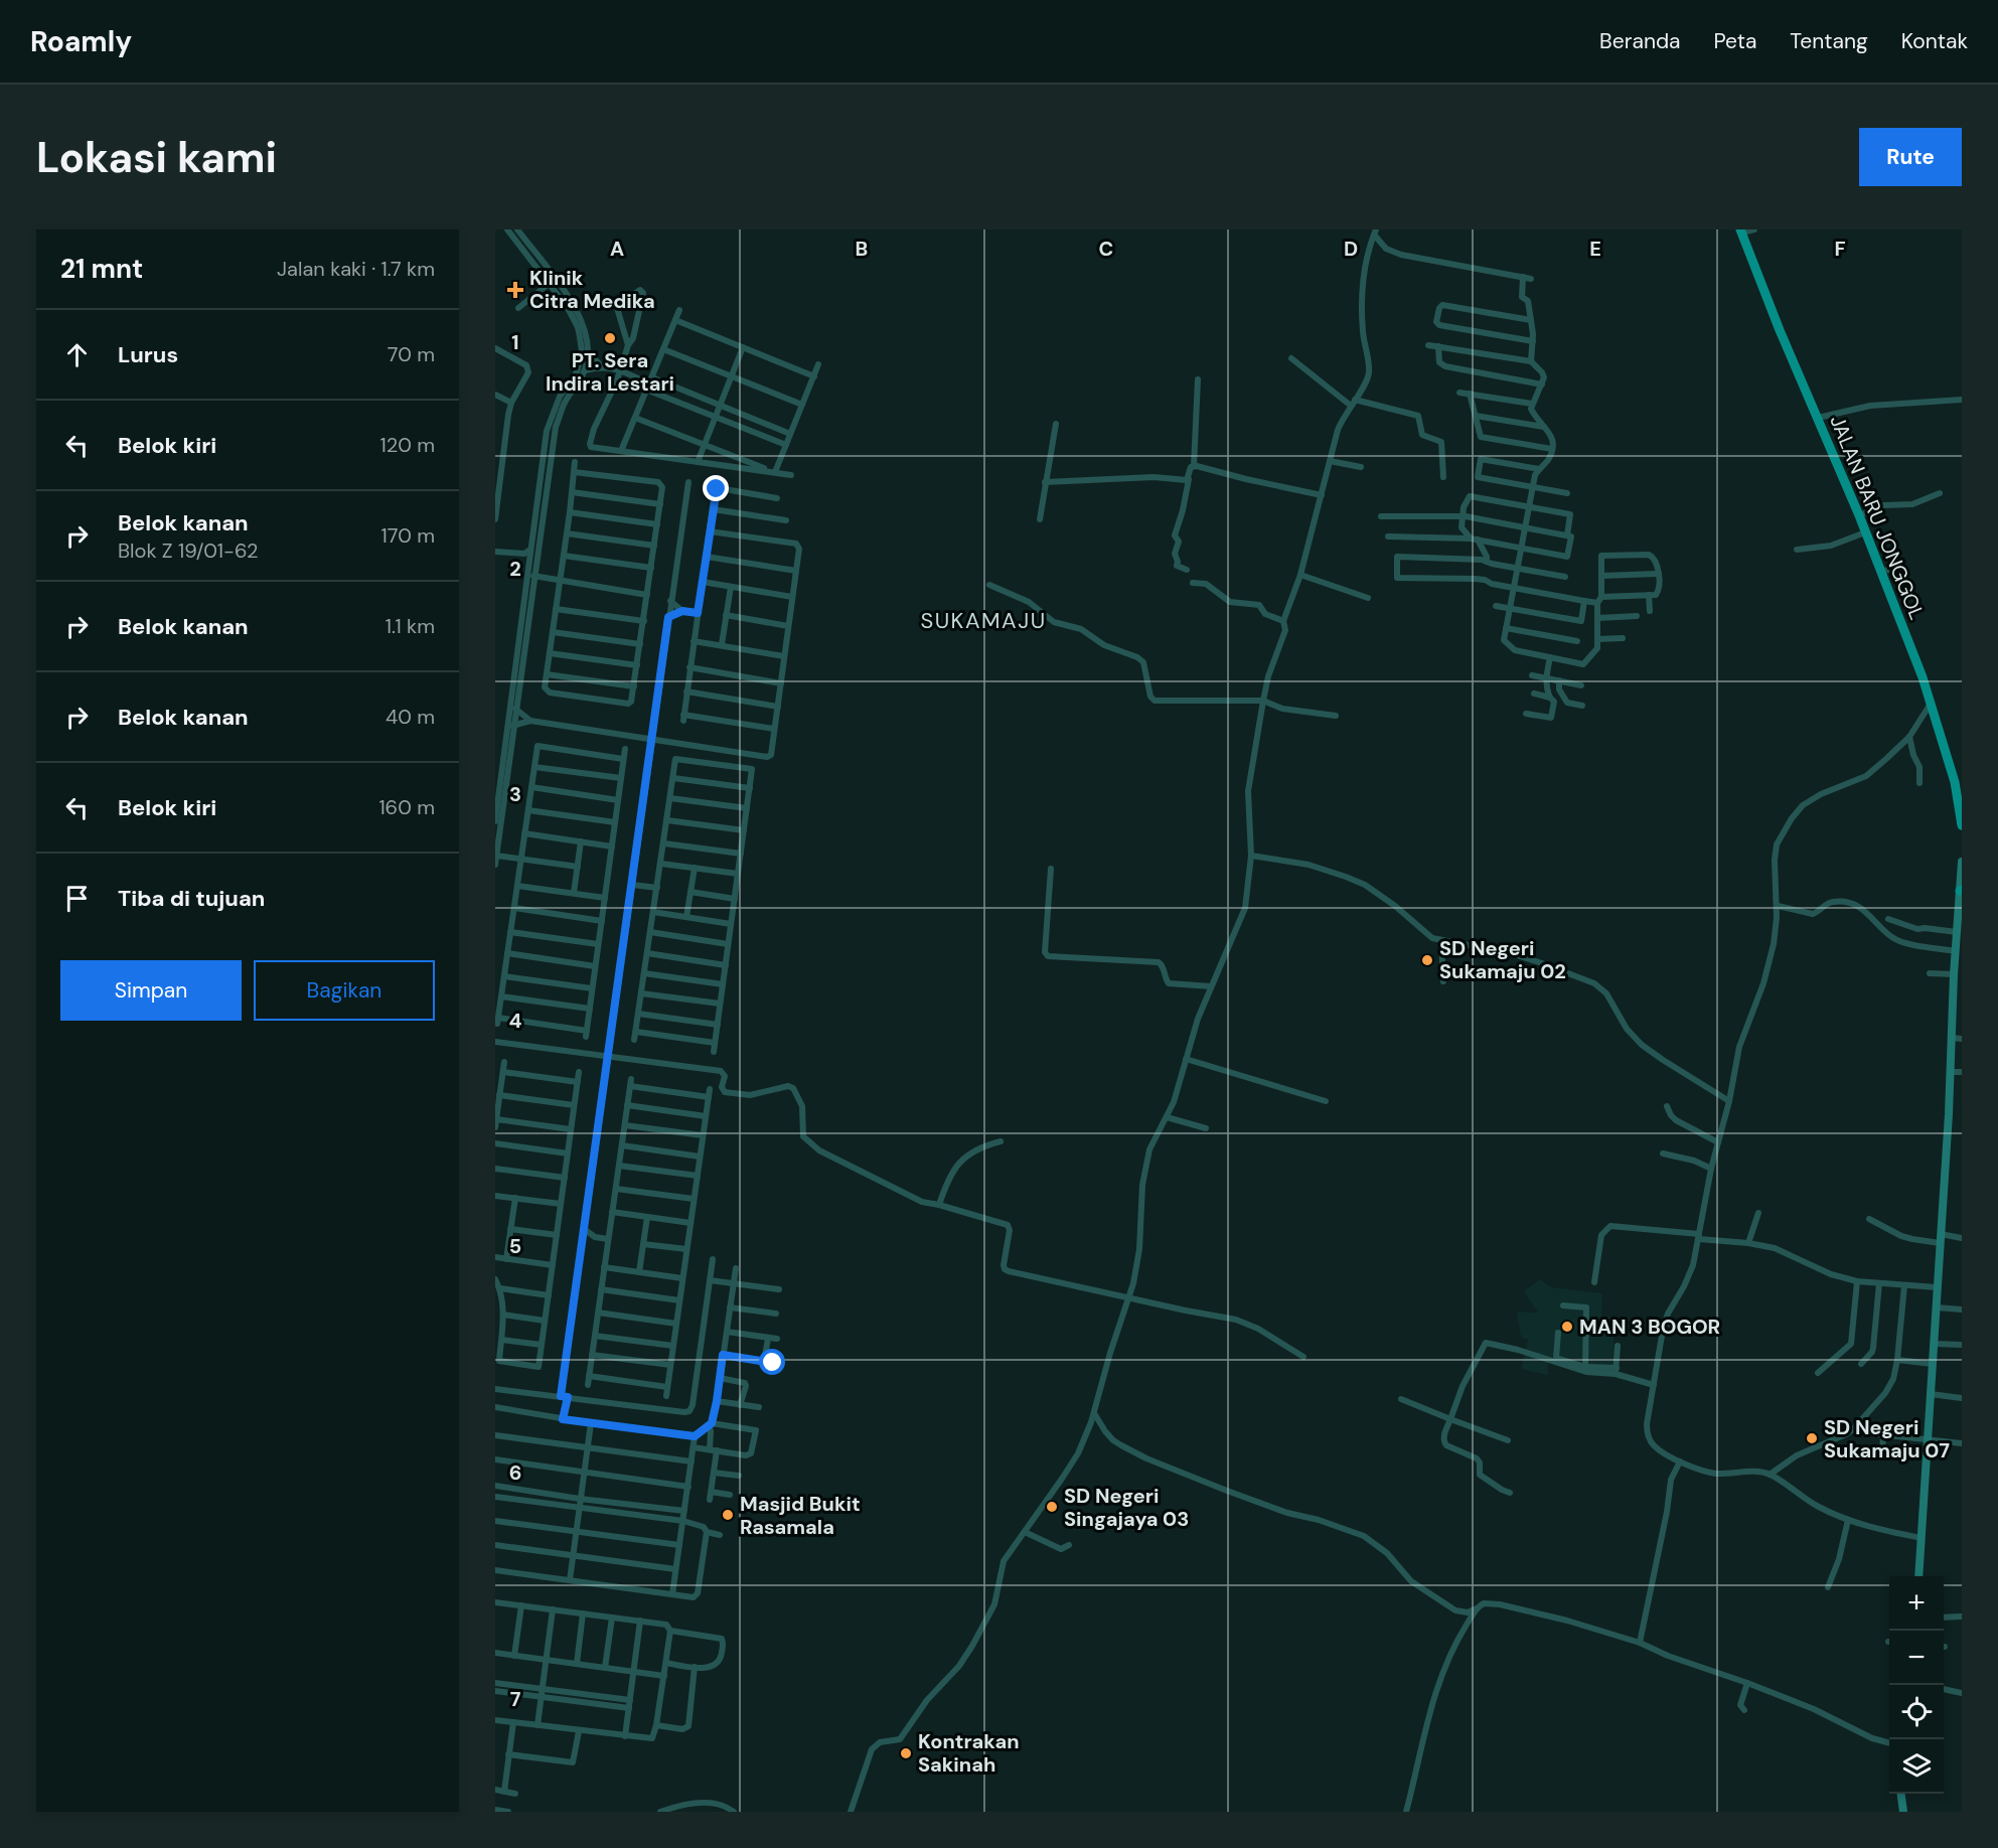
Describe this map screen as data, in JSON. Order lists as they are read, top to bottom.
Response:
{
  "streets": {
    "main road": ["JALAN BARU JONGGOL"]
  },
  "districts": ["SUKAMAJU"],
  "places": {
    "health": ["Klinik Citra Medika"],
    "other": [
      "PT. Sera Indira Lestari",
      "SD Negeri Sukamaju 02",
      "MAN 3 BOGOR",
      "SD Negeri Sukamaju 07",
      "SD Negeri Singajaya 03",
      "Masjid Bukit Rasamala",
      "Kontrakan Sakinah"
    ]
  },
  "page": {
    "header": "Roamly",
    "nav": [
      "Beranda",
      "Peta",
      "Tentang",
      "Kontak"
    ],
    "buttons": [
      "Rute",
      ["Simpan", "Bagikan"]
    ],
    "title": "Lokasi kami",
    "heading": ["21 mnt", "Jalan kaki · 1.7 km"],
    "list": [
      ["Lurus", "70 m"],
      ["Belok kiri", "120 m"],
      ["Belok kanan", "Blok Z 19/01-62", "170 m"],
      ["Belok kanan", "1.1 km"],
      ["Belok kanan", "40 m"],
      ["Belok kiri", "160 m"],
      "Tiba di tujuan"
    ],
    "map_buttons": ["+", "−"]
  },
  "grid": {
    "columns": [
      "A",
      "B",
      "C",
      "D",
      "E",
      "F"
    ],
    "rows": [
      "1",
      "2",
      "3",
      "4",
      "5",
      "6",
      "7"
    ]
  }
}
